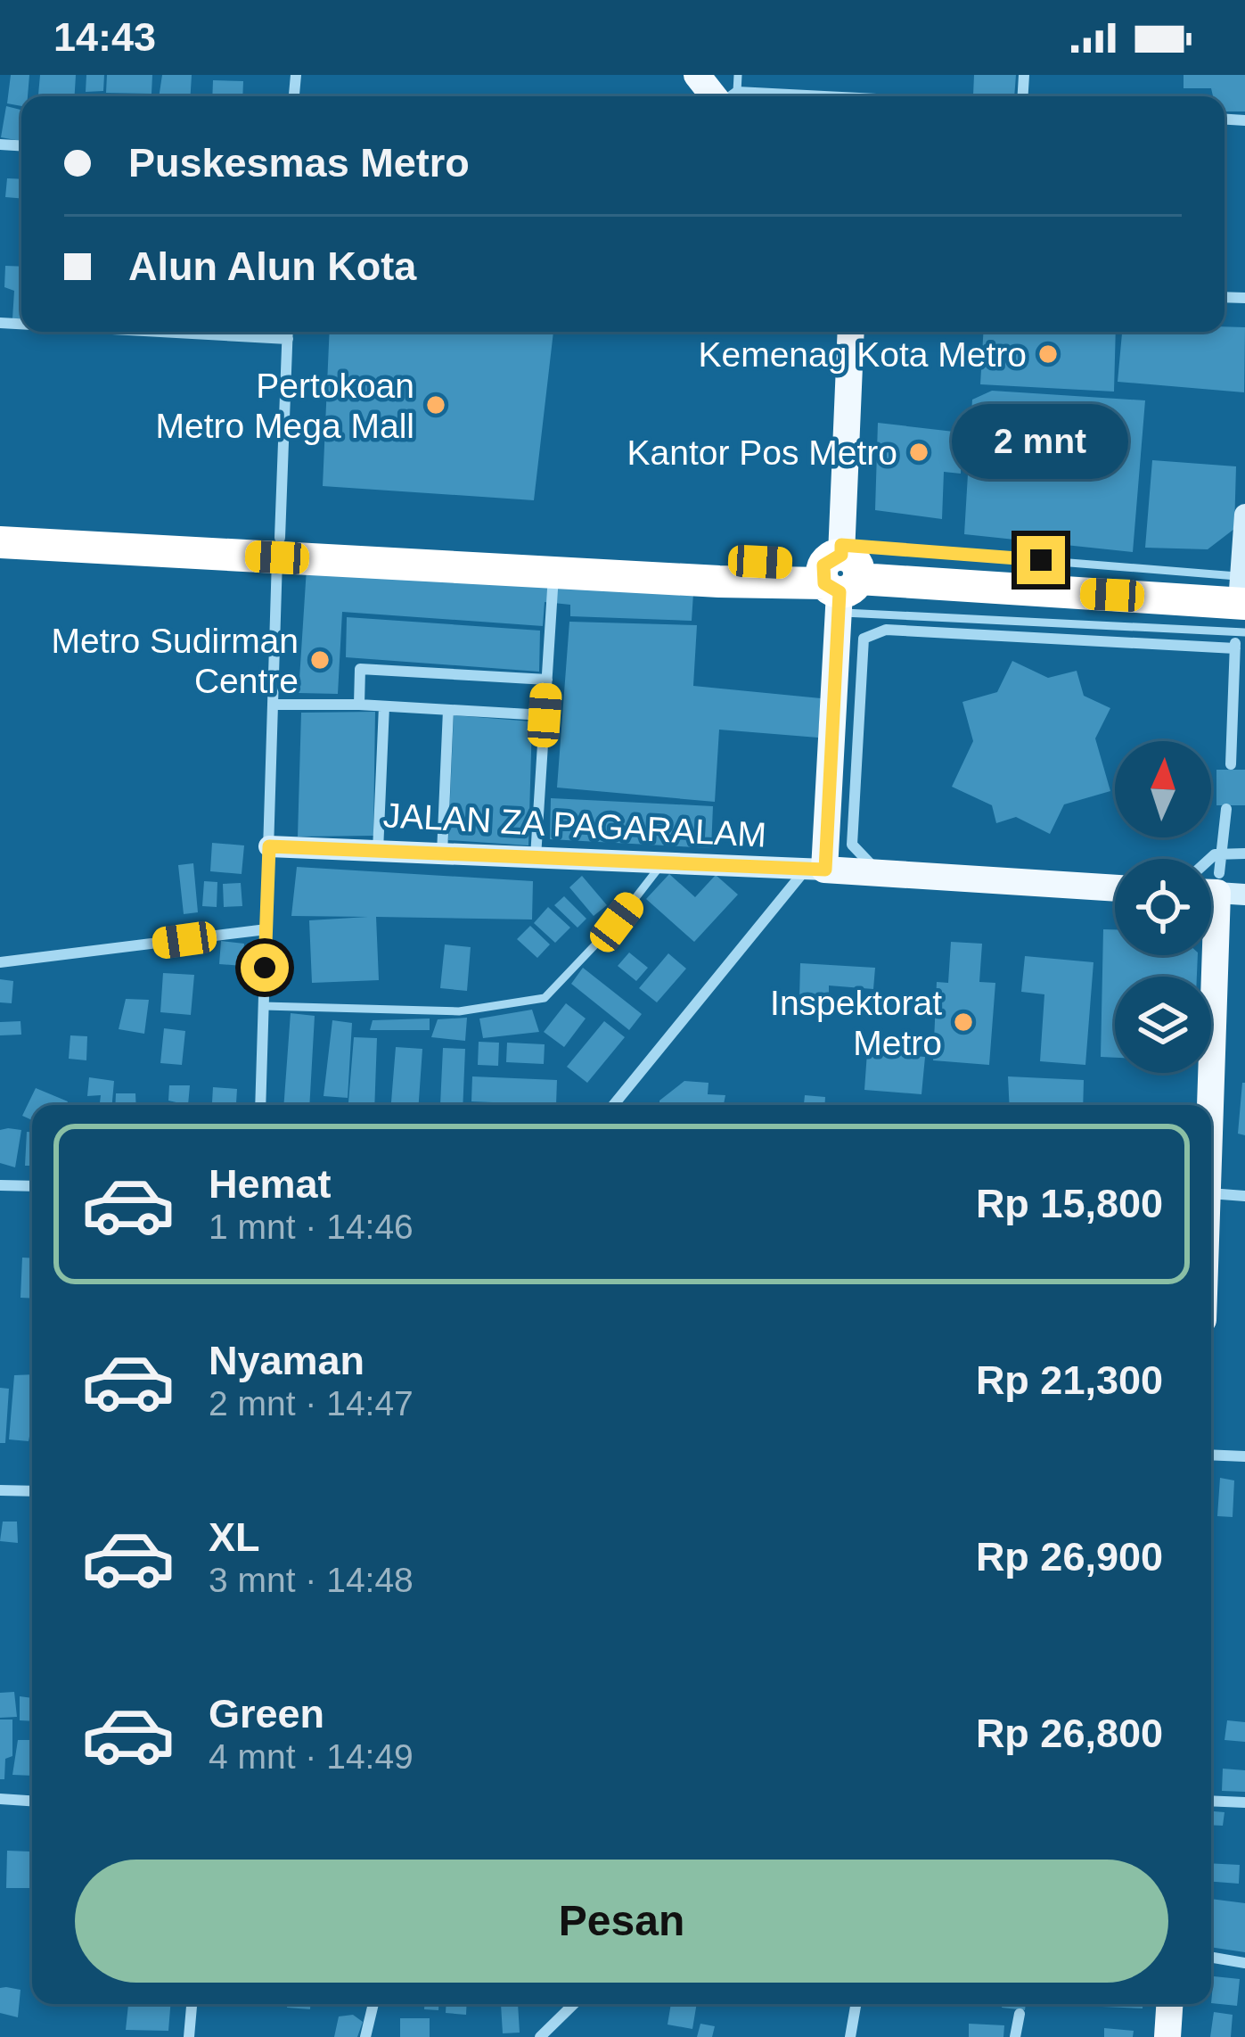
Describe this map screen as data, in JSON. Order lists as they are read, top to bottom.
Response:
{
  "streets": {
    "main road": ["JALAN ZA PAGARALAM"]
  },
  "places": [
    "Kemenag Kota Metro",
    "Pertokoan Metro Mega Mall",
    "Kantor Pos Metro",
    "Metro Sudirman Centre",
    "Inspektorat Metro"
  ],
  "north": "top",
  "page": {
    "status": "14:43",
    "banner": ["Puskesmas Metro", "Alun Alun Kota"],
    "bubble": "2 mnt",
    "list": [
      {
        "name": "Hemat",
        "note": "1 mnt · 14:46",
        "value": "Rp 15,800"
      },
      {
        "name": "Nyaman",
        "note": "2 mnt · 14:47",
        "value": "Rp 21,300"
      },
      {
        "name": "XL",
        "note": "3 mnt · 14:48",
        "value": "Rp 26,900"
      },
      {
        "name": "Green",
        "note": "4 mnt · 14:49",
        "value": "Rp 26,800"
      }
    ],
    "buttons": "Pesan"
  }
}
